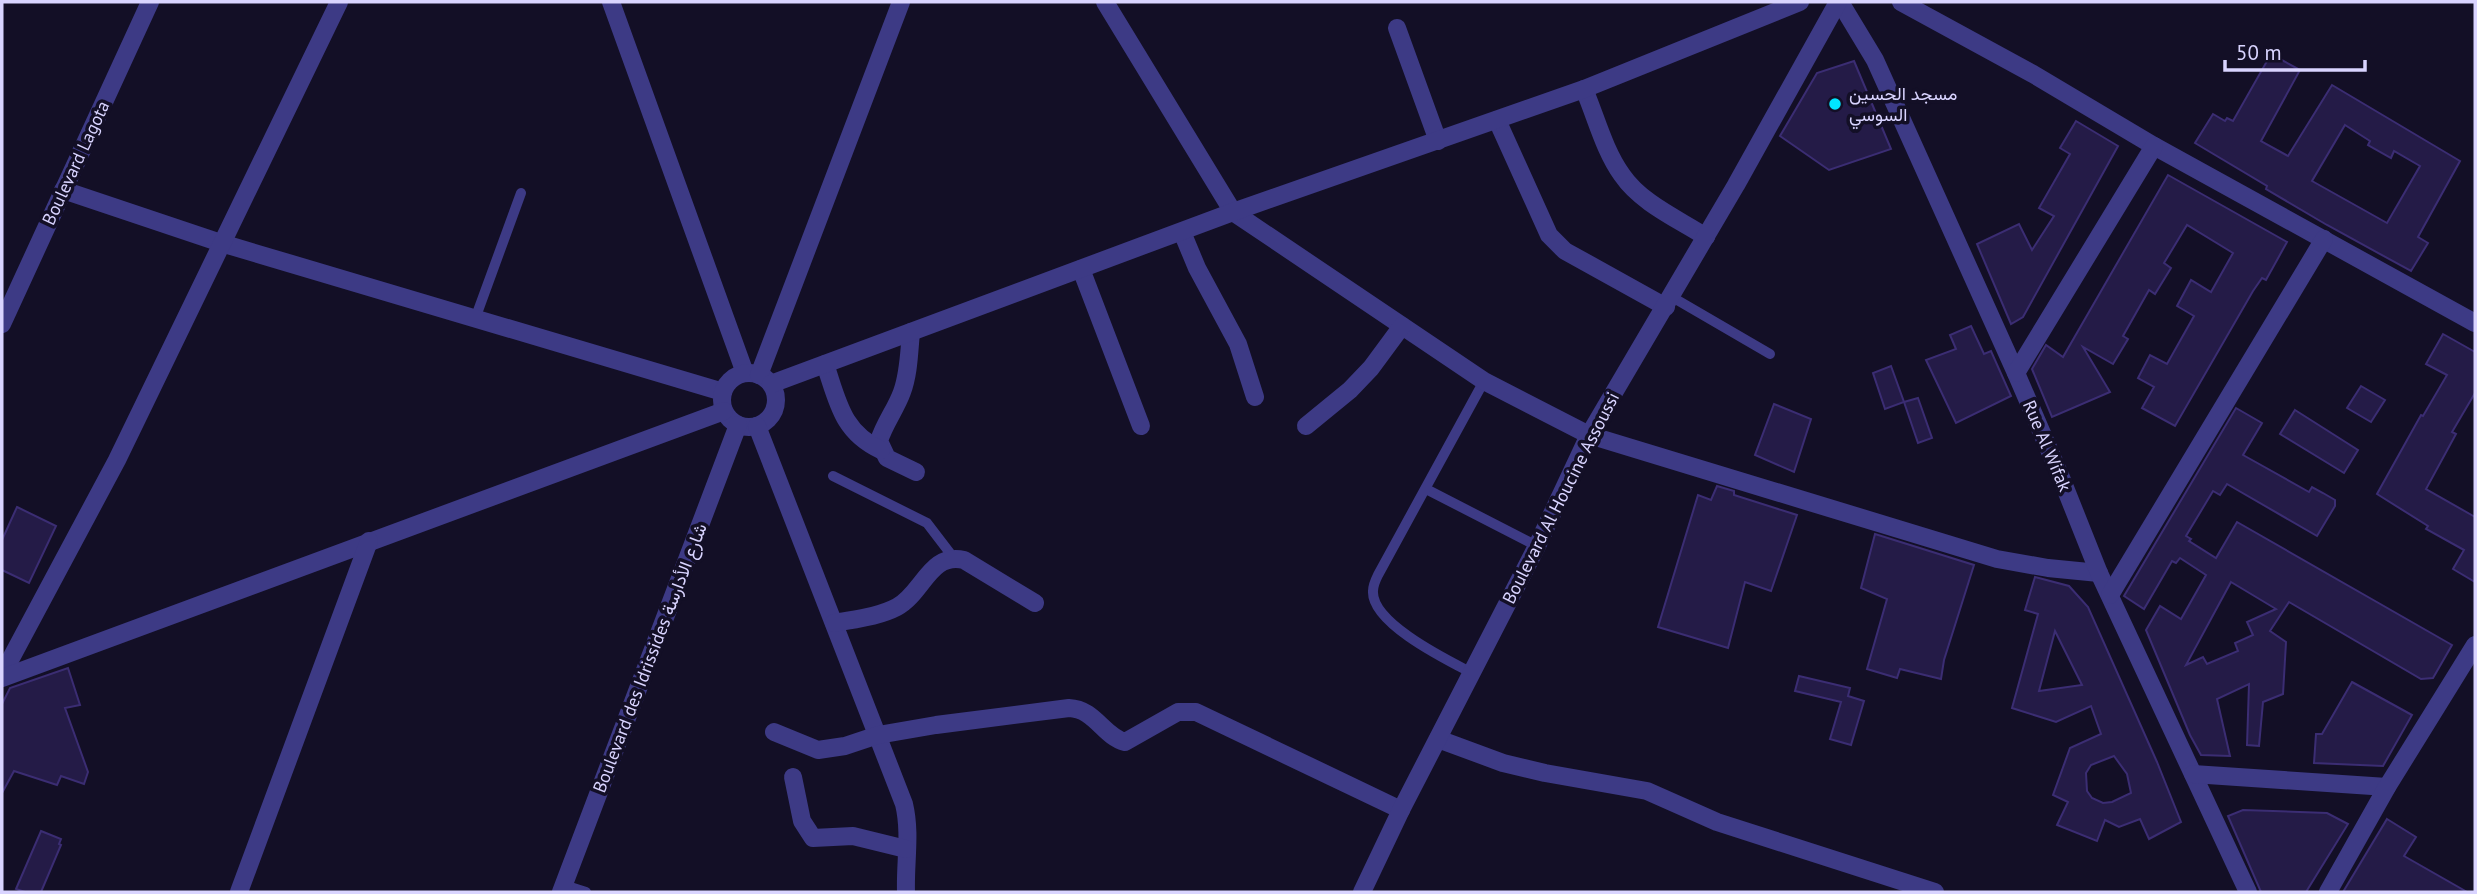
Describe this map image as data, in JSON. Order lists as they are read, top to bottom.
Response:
{
  "streets": {
    "street": [
      "Boulevard Lagota",
      "Rue Al Wifak",
      "Boulevard Al Houcine Assoussi",
      "Boulevard des Idrissides شارع الأدارسة"
    ]
  },
  "crossings": [
    ["Rue Al Wifak", "Boulevard Al Houcine Assoussi"]
  ],
  "places": ["مسجد الحسين السوسي"],
  "scale_bar": "50 m"
}
